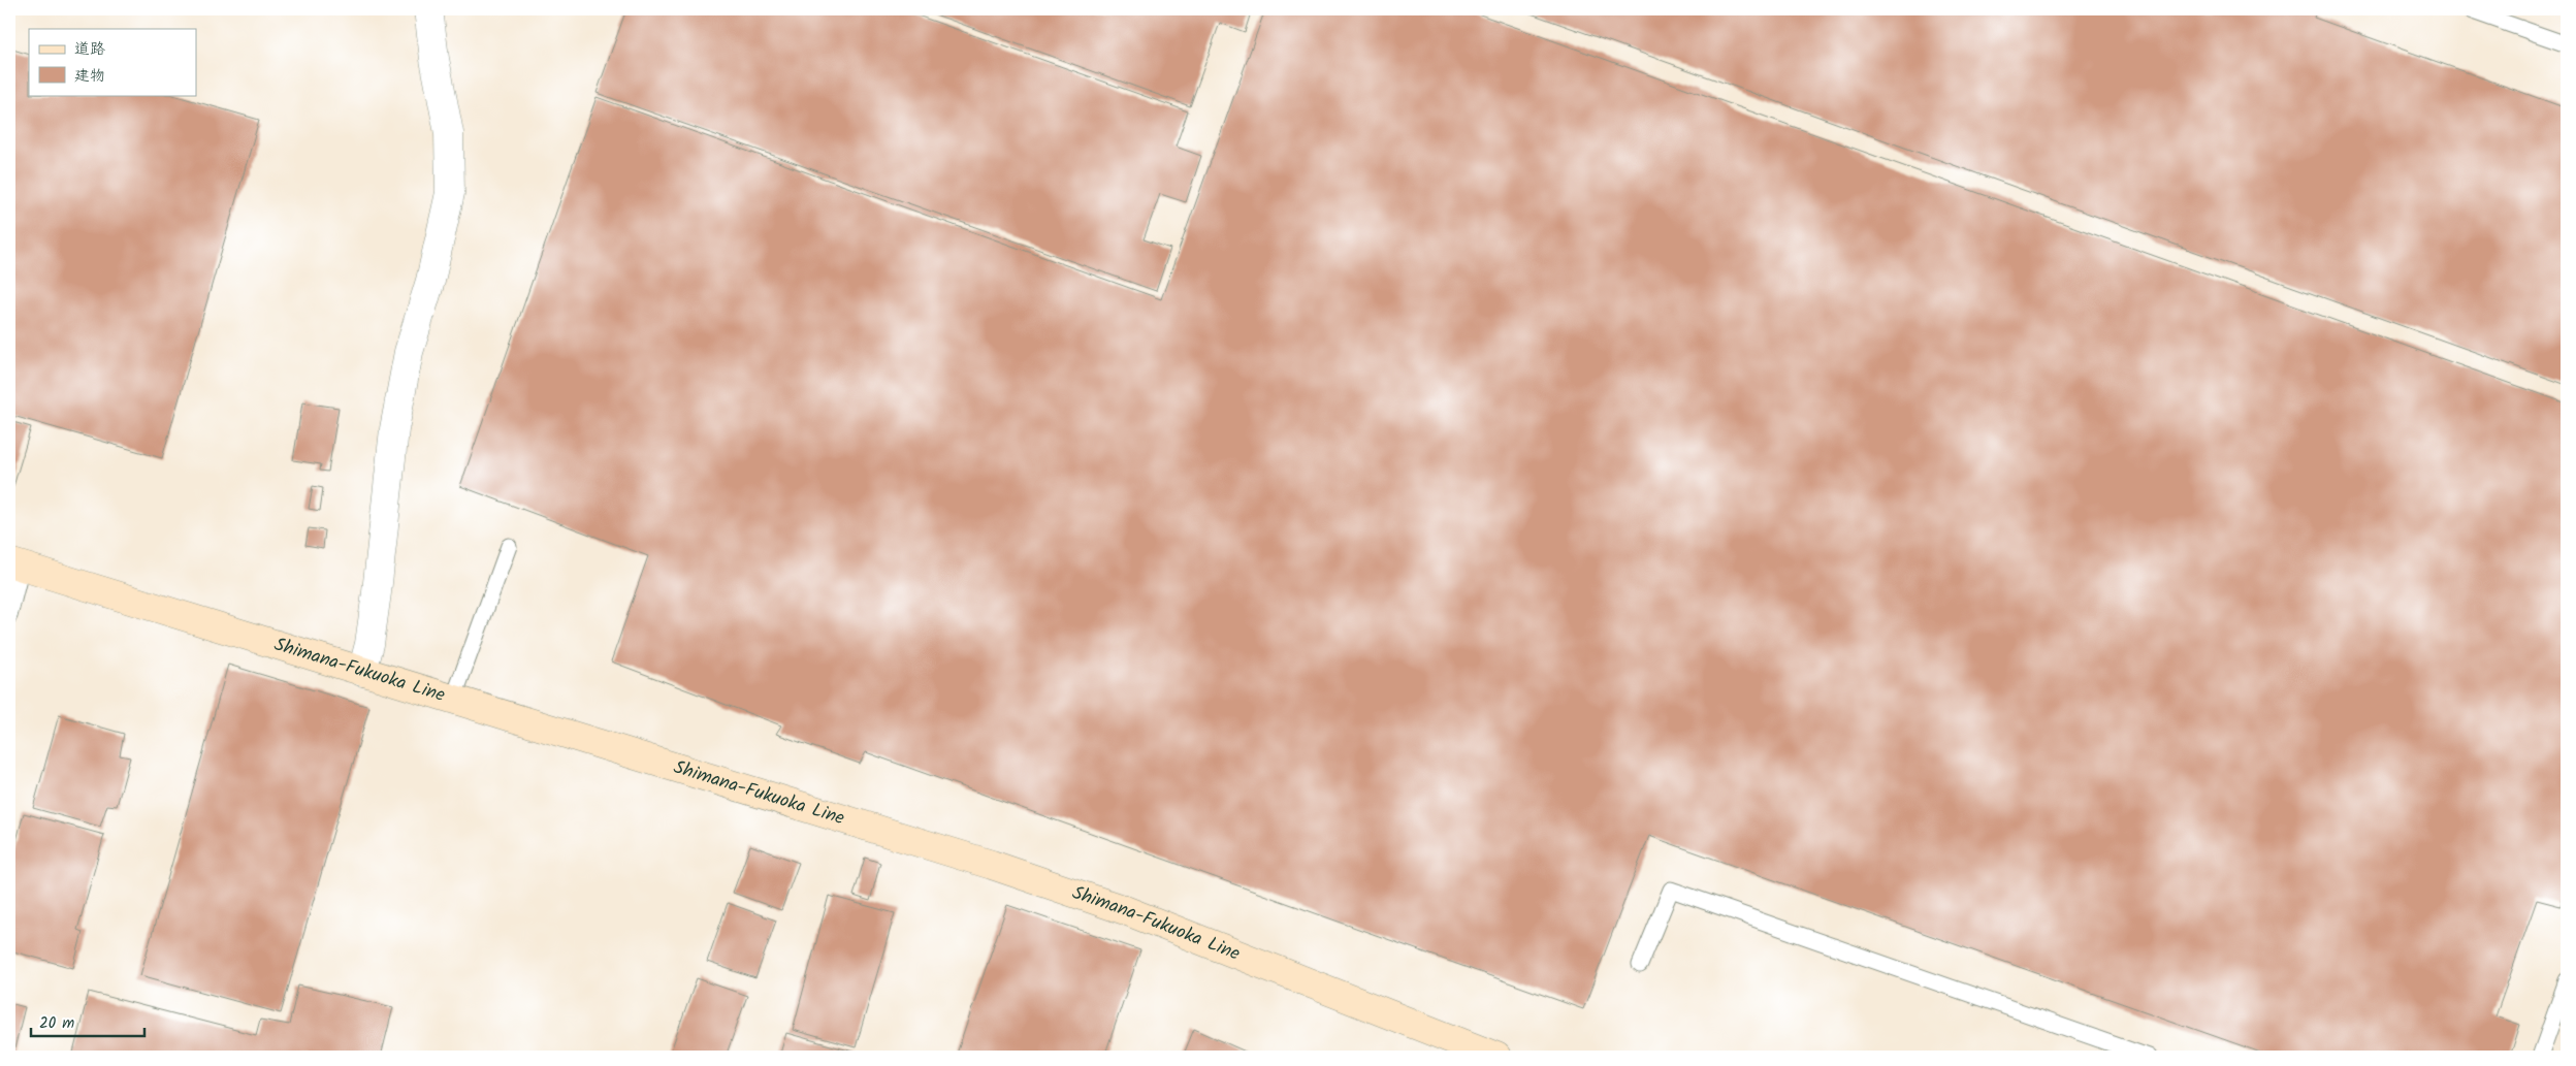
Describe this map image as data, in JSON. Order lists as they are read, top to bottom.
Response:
{
  "streets": {
    "main road": ["Shimana-Fukuoka Line"]
  },
  "legend": ["道路", "建物"],
  "scale_bar": "20 m"
}
